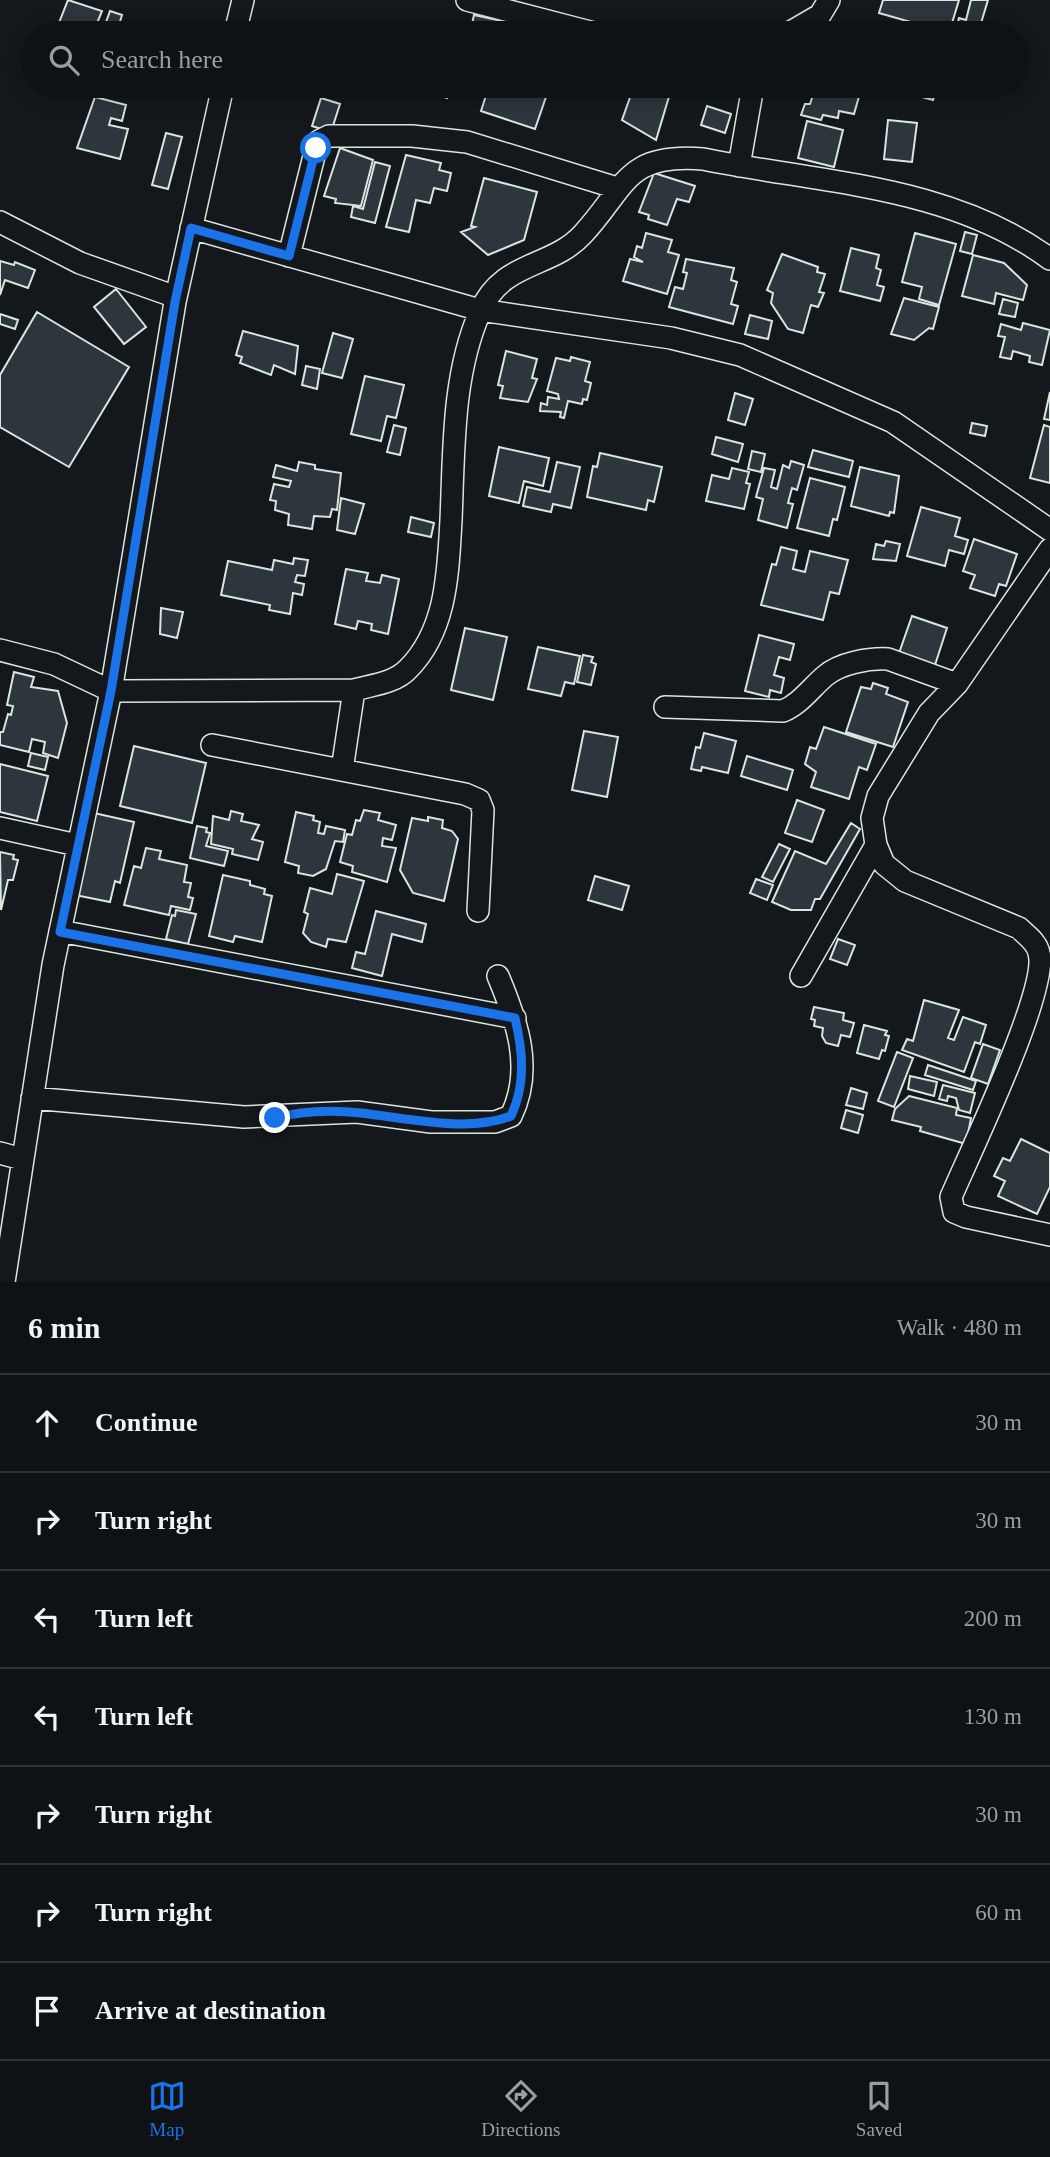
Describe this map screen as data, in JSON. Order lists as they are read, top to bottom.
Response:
{
  "page": {
    "search": "Search here",
    "heading": ["6 min", "Walk · 480 m"],
    "list": [
      ["Continue", "30 m"],
      ["Turn right", "30 m"],
      ["Turn left", "200 m"],
      ["Turn left", "130 m"],
      ["Turn right", "30 m"],
      ["Turn right", "60 m"],
      "Arrive at destination"
    ],
    "nav": ["Map", "Directions", "Saved"]
  }
}
